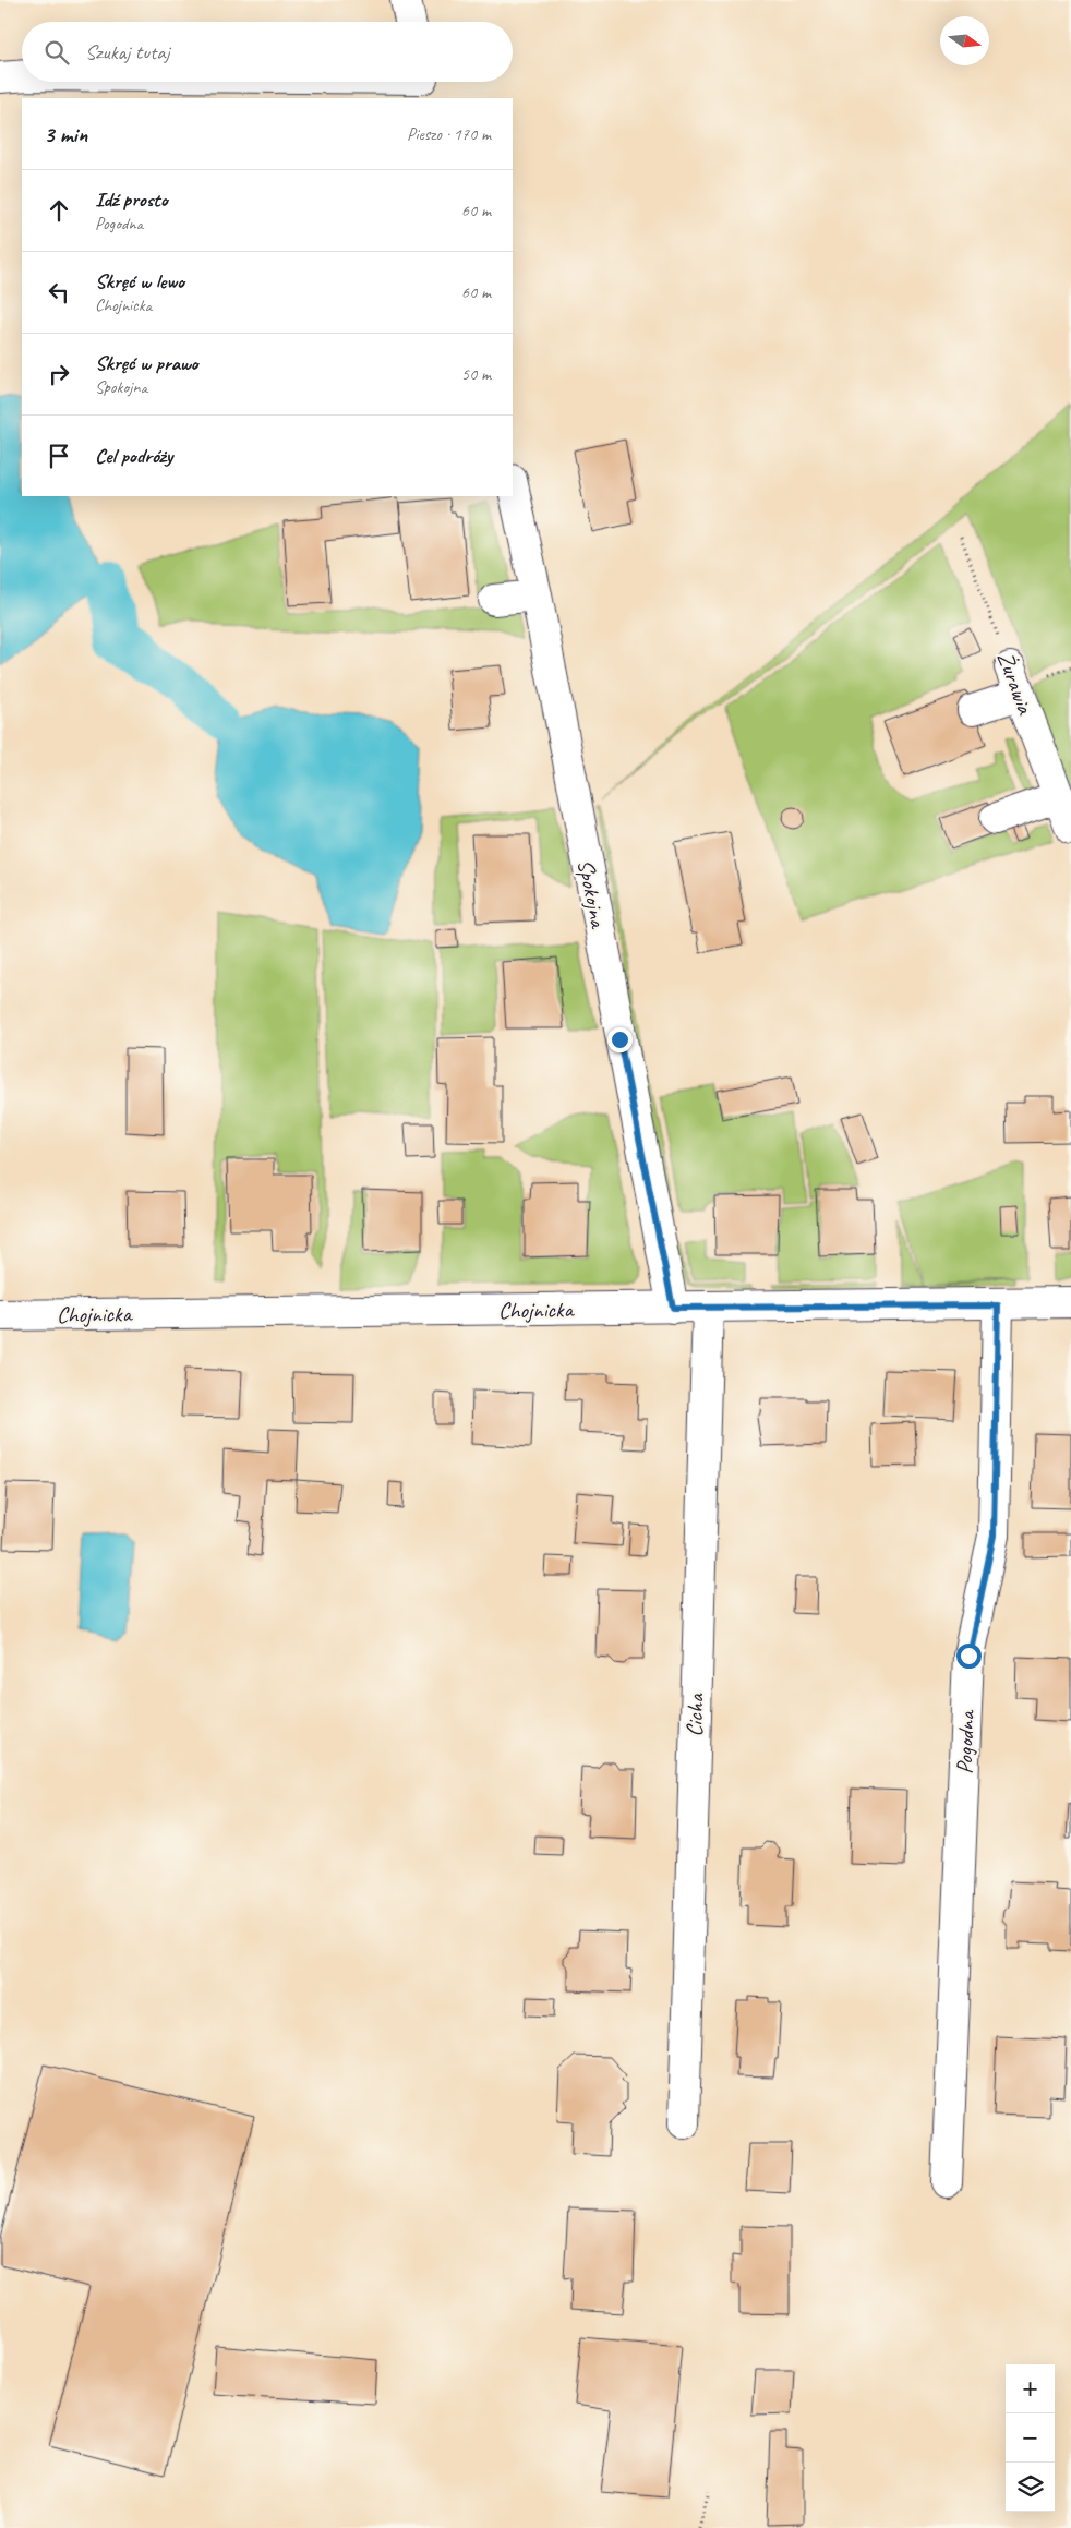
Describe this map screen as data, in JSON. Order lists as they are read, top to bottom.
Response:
{
  "streets": {
    "street": [
      "Żurawia",
      "Spokojna",
      "Chojnicka",
      "Cicha",
      "Pogodna"
    ]
  },
  "crossings": [
    ["Spokojna", "Chojnicka"],
    ["Chojnicka", "Cicha"],
    ["Chojnicka", "Pogodna"]
  ],
  "north": "right",
  "page": {
    "search": "Szukaj tutaj",
    "heading": ["3 min", "Pieszo · 170 m"],
    "list": [
      ["Idź prosto", "Pogodna", "60 m"],
      ["Skręć w lewo", "Chojnicka", "60 m"],
      ["Skręć w prawo", "Spokojna", "50 m"],
      "Cel podróży"
    ],
    "map_buttons": ["+", "−"]
  }
}
